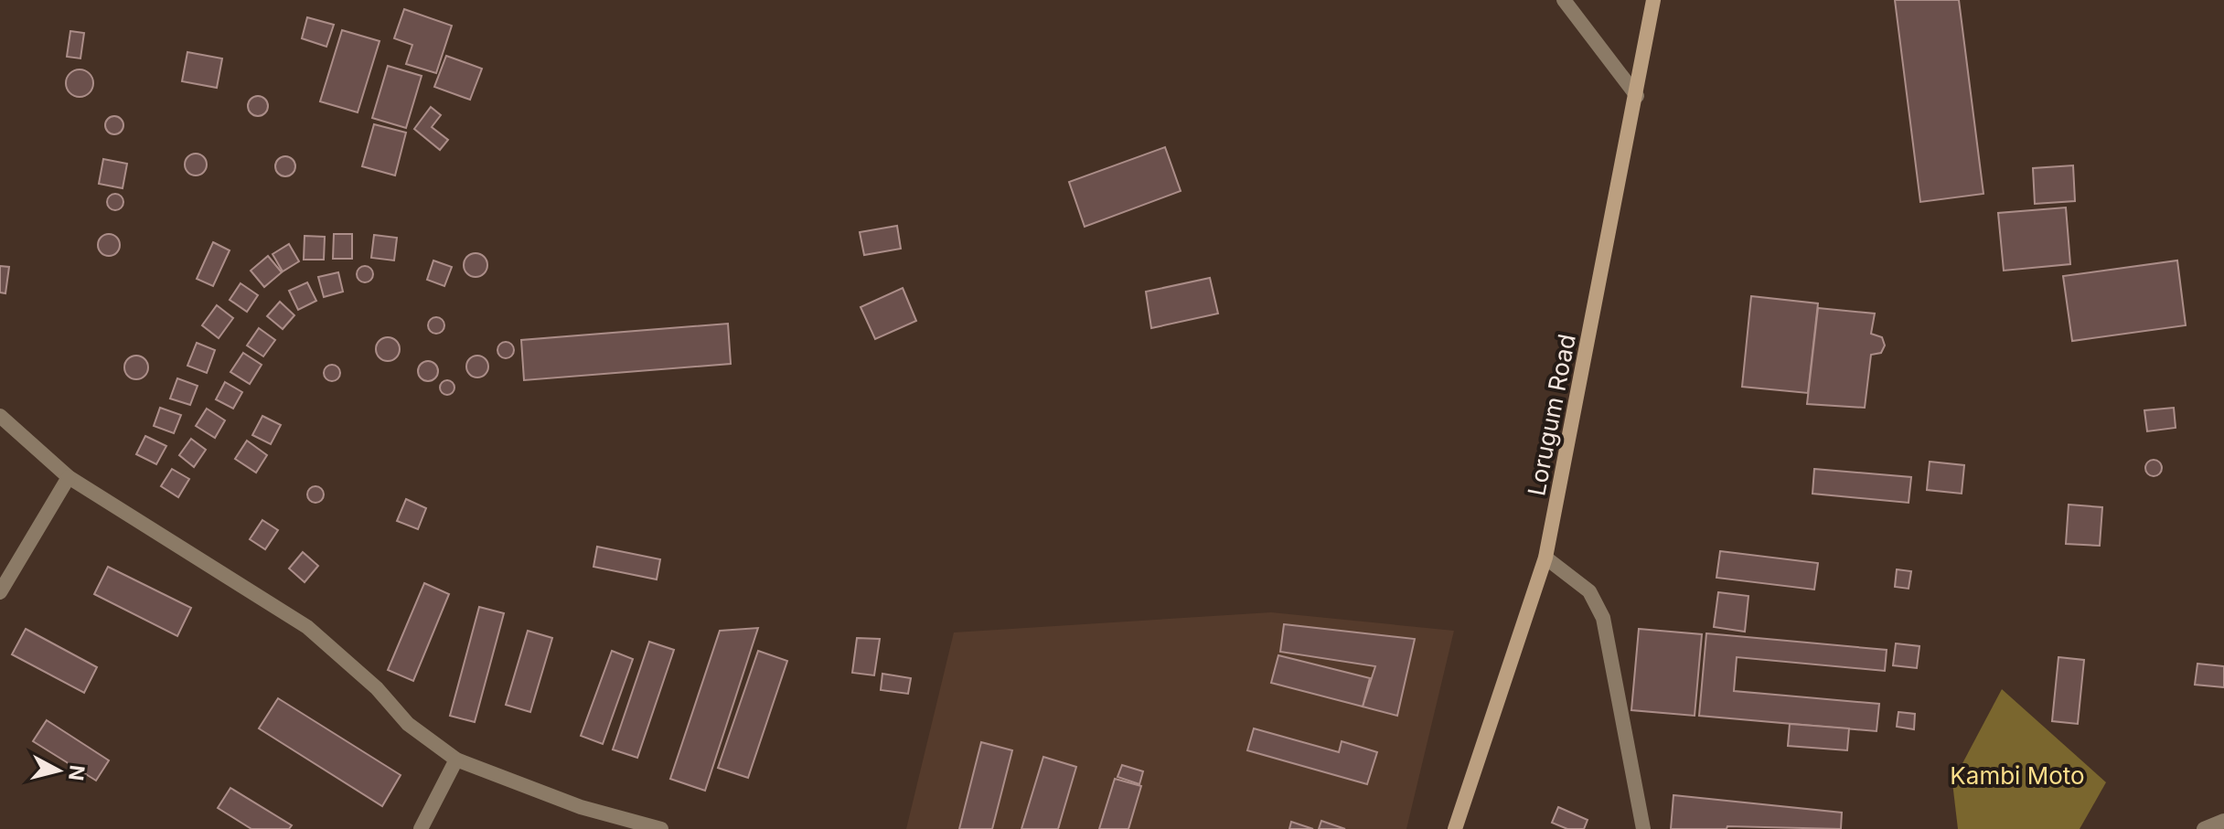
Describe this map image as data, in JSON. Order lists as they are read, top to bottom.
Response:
{
  "streets": {
    "main road": ["Lorugum Road"]
  },
  "parks": ["Kambi Moto"],
  "north": "right"
}
